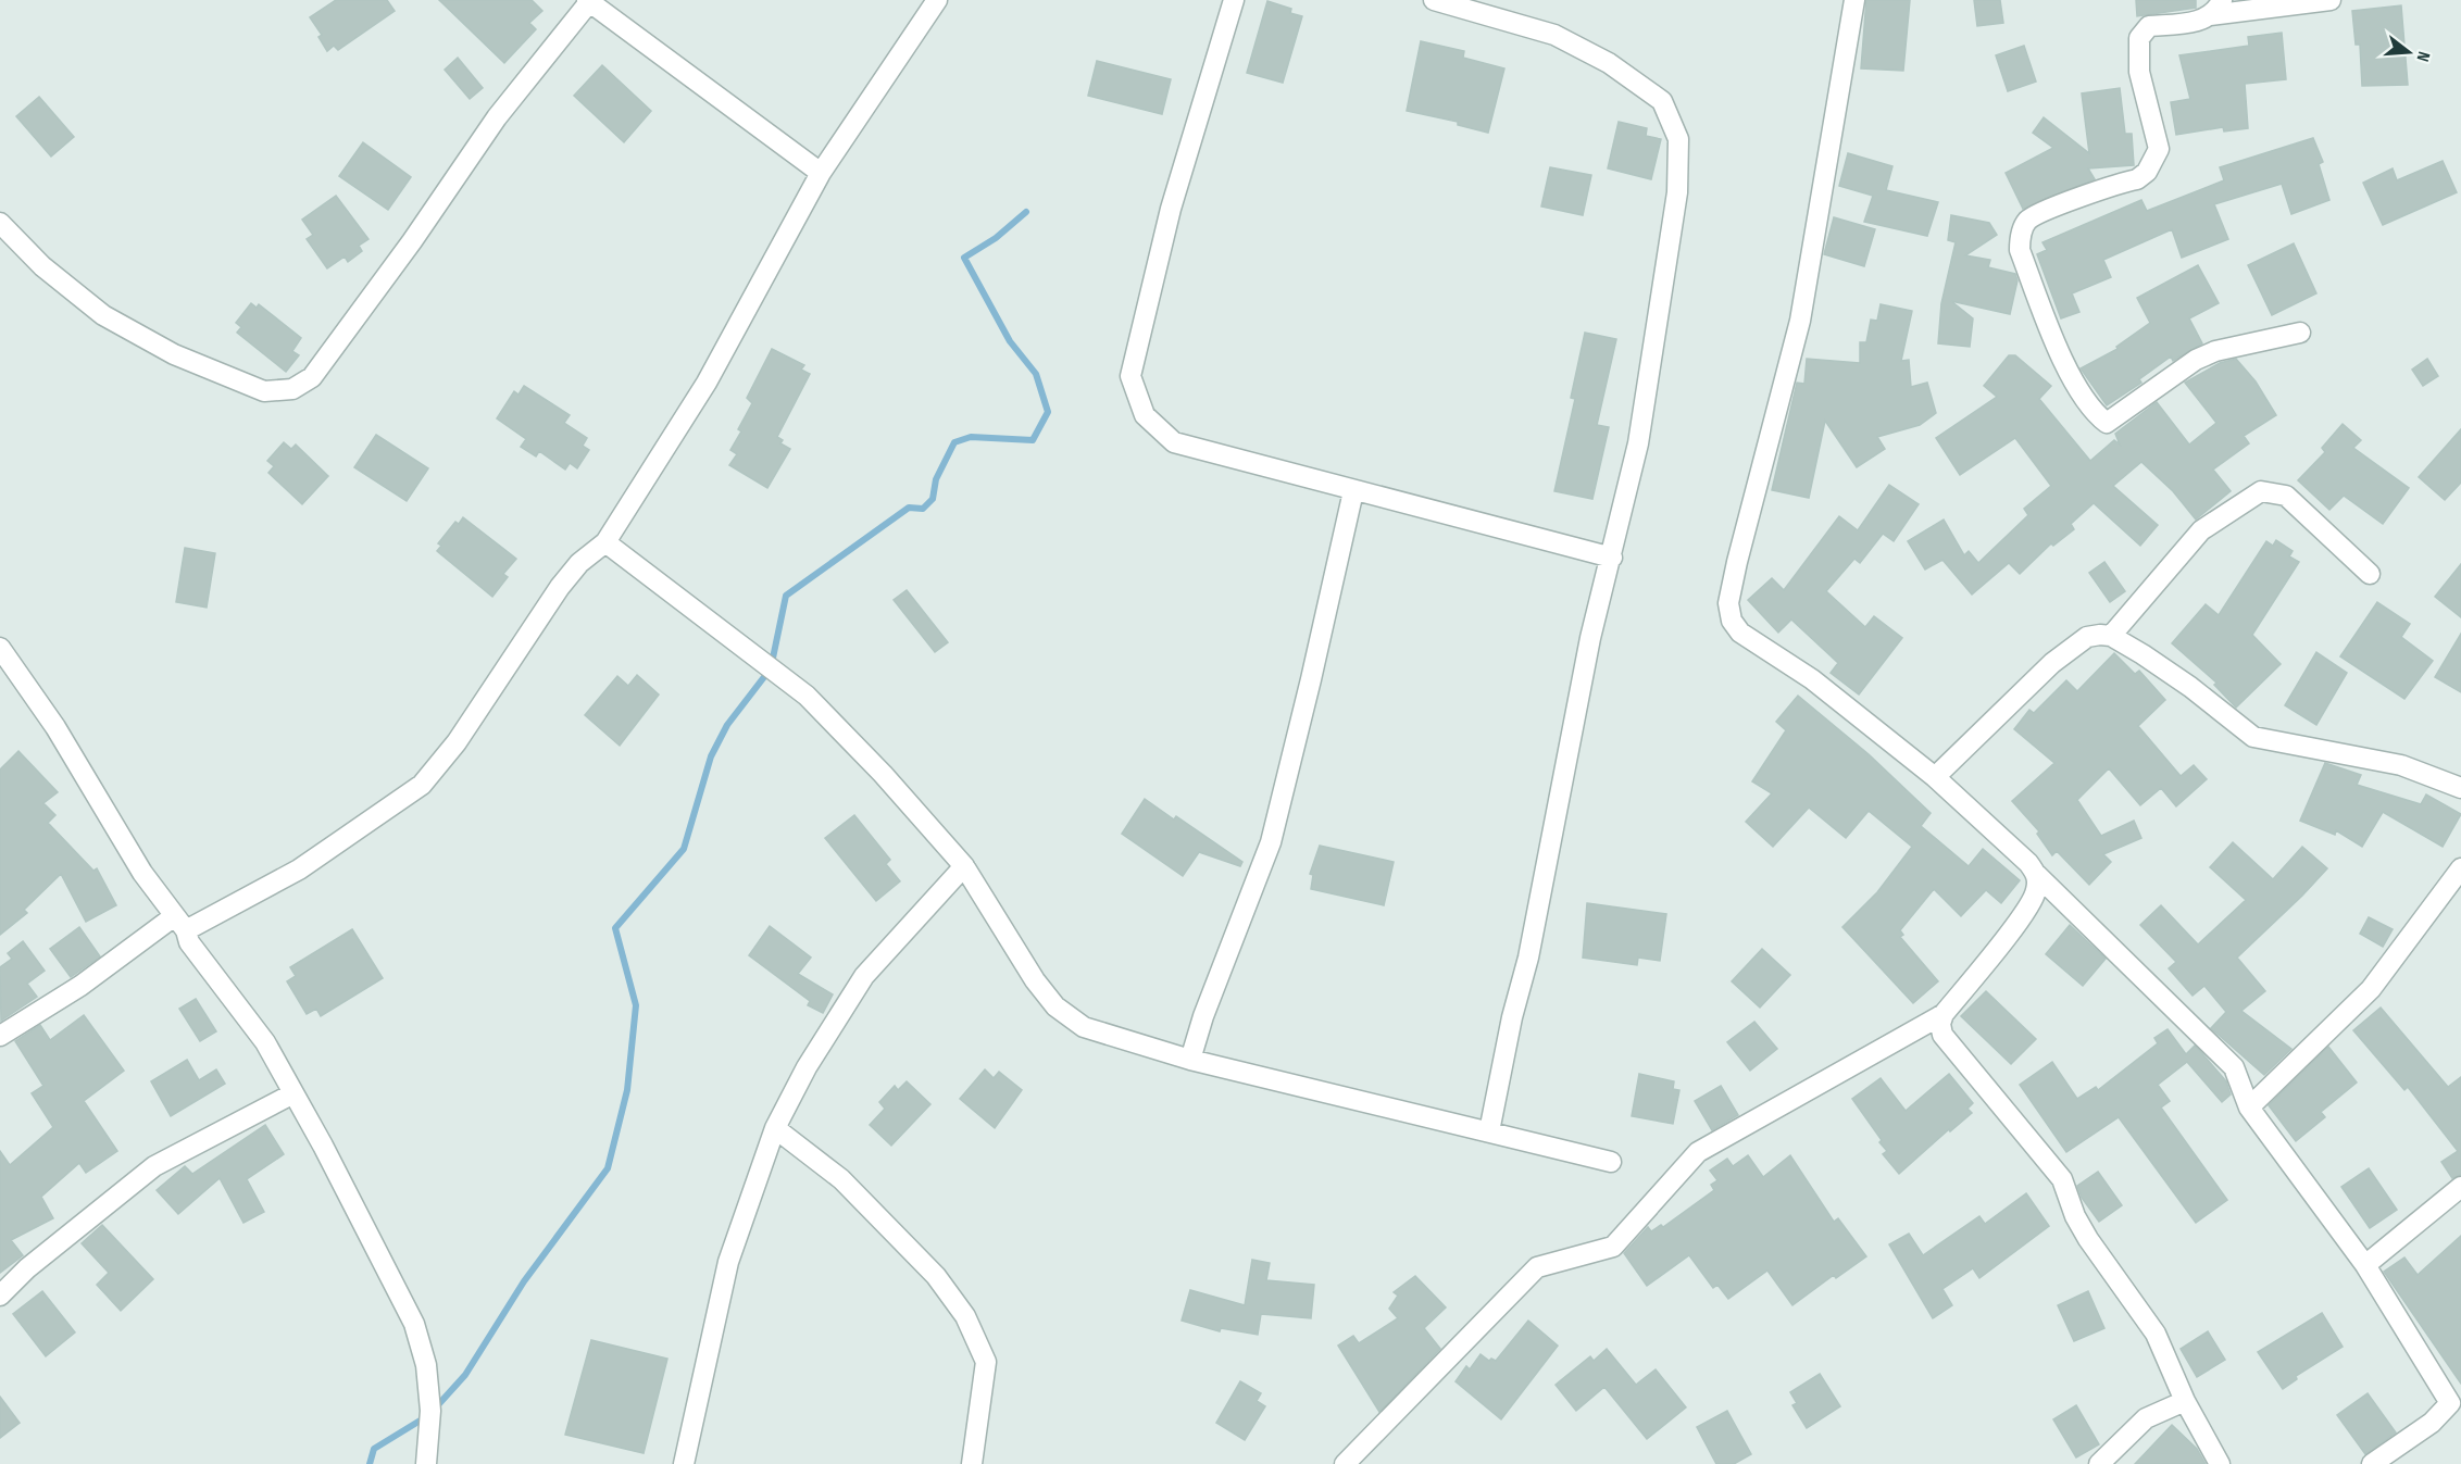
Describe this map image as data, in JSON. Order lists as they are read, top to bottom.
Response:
{
  "north": "right"
}
